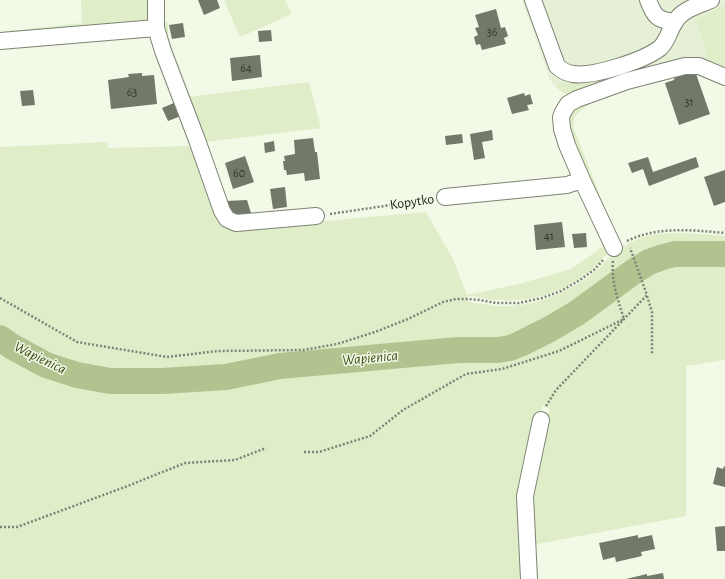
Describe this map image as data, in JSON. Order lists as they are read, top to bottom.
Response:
{
  "streets": {
    "street": ["Kopytko"]
  },
  "water": ["Wapienica"],
  "house_numbers": [
    "36",
    "64",
    "63",
    "31",
    "60",
    "41"
  ]
}
